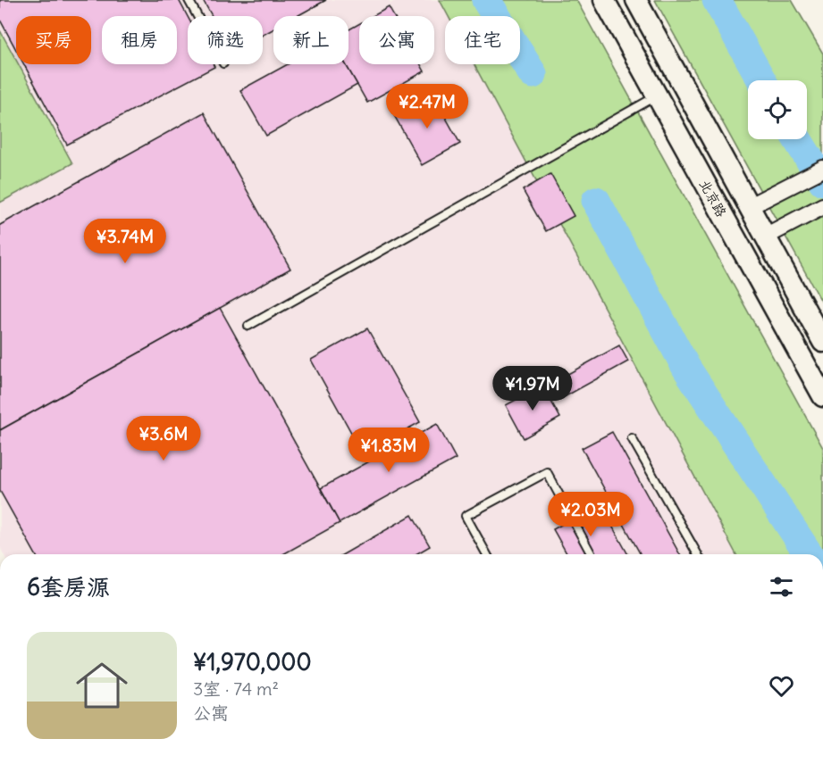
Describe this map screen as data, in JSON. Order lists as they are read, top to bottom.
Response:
{
  "streets": {
    "main road": ["北京路"]
  },
  "page": {
    "chip": [
      "买房",
      "租房",
      "筛选",
      "新上",
      "公寓",
      "住宅"
    ],
    "price": [
      "¥2.47M",
      "¥3.74M",
      "¥1.97M",
      "¥3.6M",
      "¥1.83M",
      "¥2.03M"
    ],
    "heading": "6套房源",
    "list": [
      {
        "name": "¥1,970,000",
        "note": "3室 · 74 m² · 公寓"
      }
    ]
  }
}
